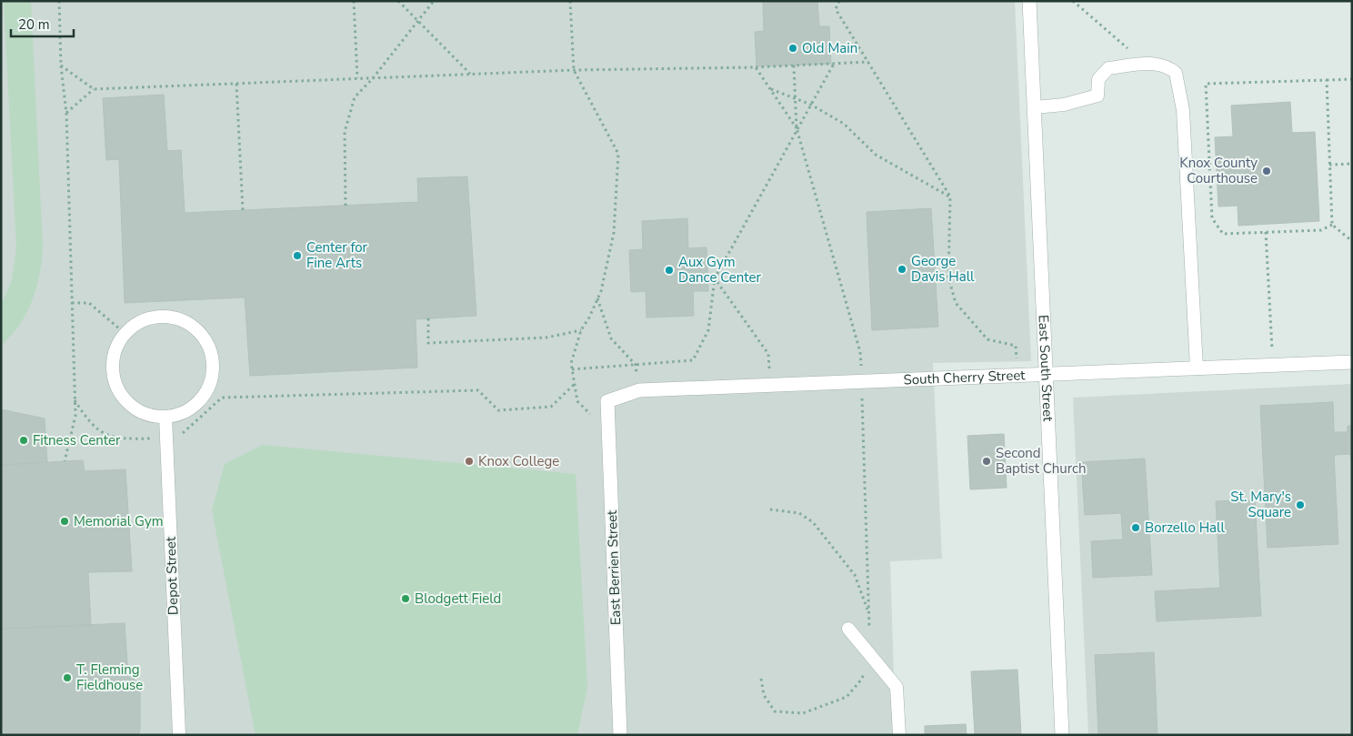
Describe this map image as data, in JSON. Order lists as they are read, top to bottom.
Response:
{
  "streets": {
    "street": ["East South Street", "South Cherry Street", "East Berrien Street"],
    "lane": ["Depot Street"]
  },
  "crossings": [
    ["East South Street", "South Cherry Street"],
    ["South Cherry Street", "East Berrien Street"]
  ],
  "places": [
    "Old Main",
    "Knox County Courthouse",
    "Center for Fine Arts",
    "George Davis Hall",
    "Aux Gym Dance Center",
    "Fitness Center",
    "Knox College",
    "Second Baptist Church",
    "St. Mary's Square",
    "Memorial Gym",
    "Borzello Hall",
    "Blodgett Field",
    "T. Fleming Fieldhouse"
  ],
  "scale_bar": "20 m"
}
